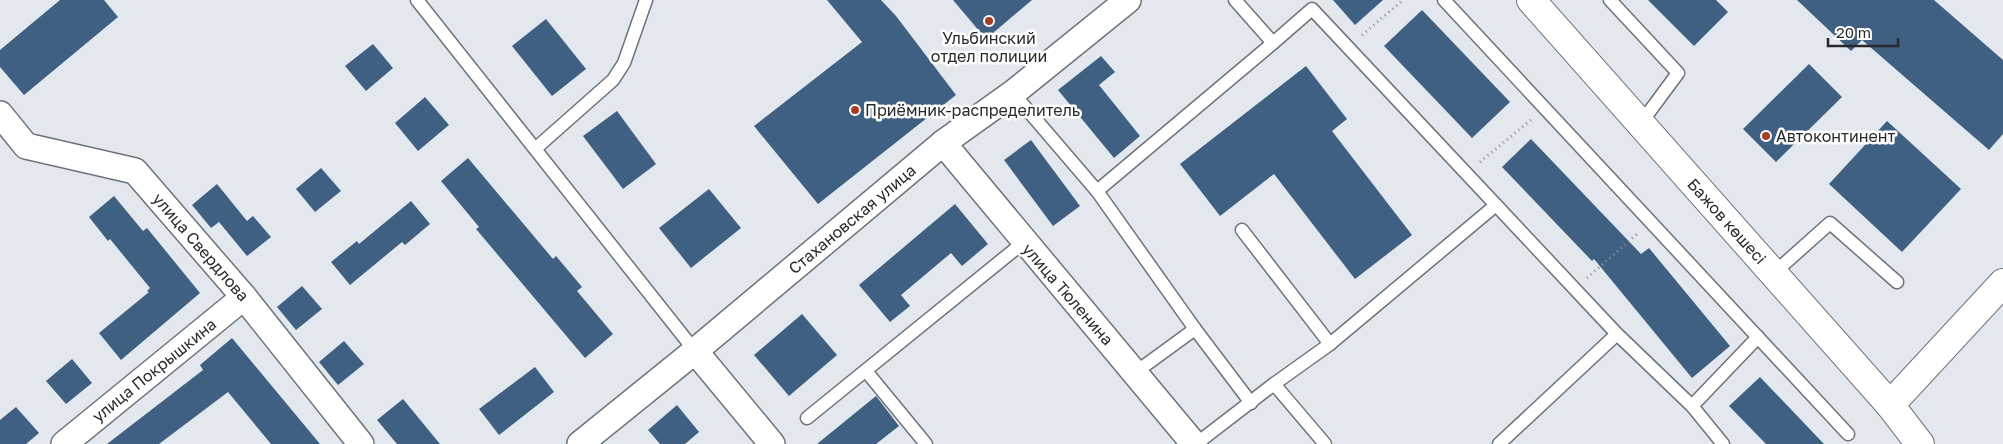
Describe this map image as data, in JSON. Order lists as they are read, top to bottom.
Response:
{
  "streets": {
    "main road": ["Бажов көшесі"],
    "street": [
      "Стахановская улица",
      "улица Свердлова",
      "улица Тюленина",
      "улица Покрышкина"
    ]
  },
  "crossings": [
    ["Стахановская улица", "улица Тюленина"],
    ["улица Свердлова", "улица Покрышкина"]
  ],
  "places": ["Ульбинский отдел полиции", "Приёмник-распределитель", "Автоконтинент"],
  "scale_bar": "20 m"
}
